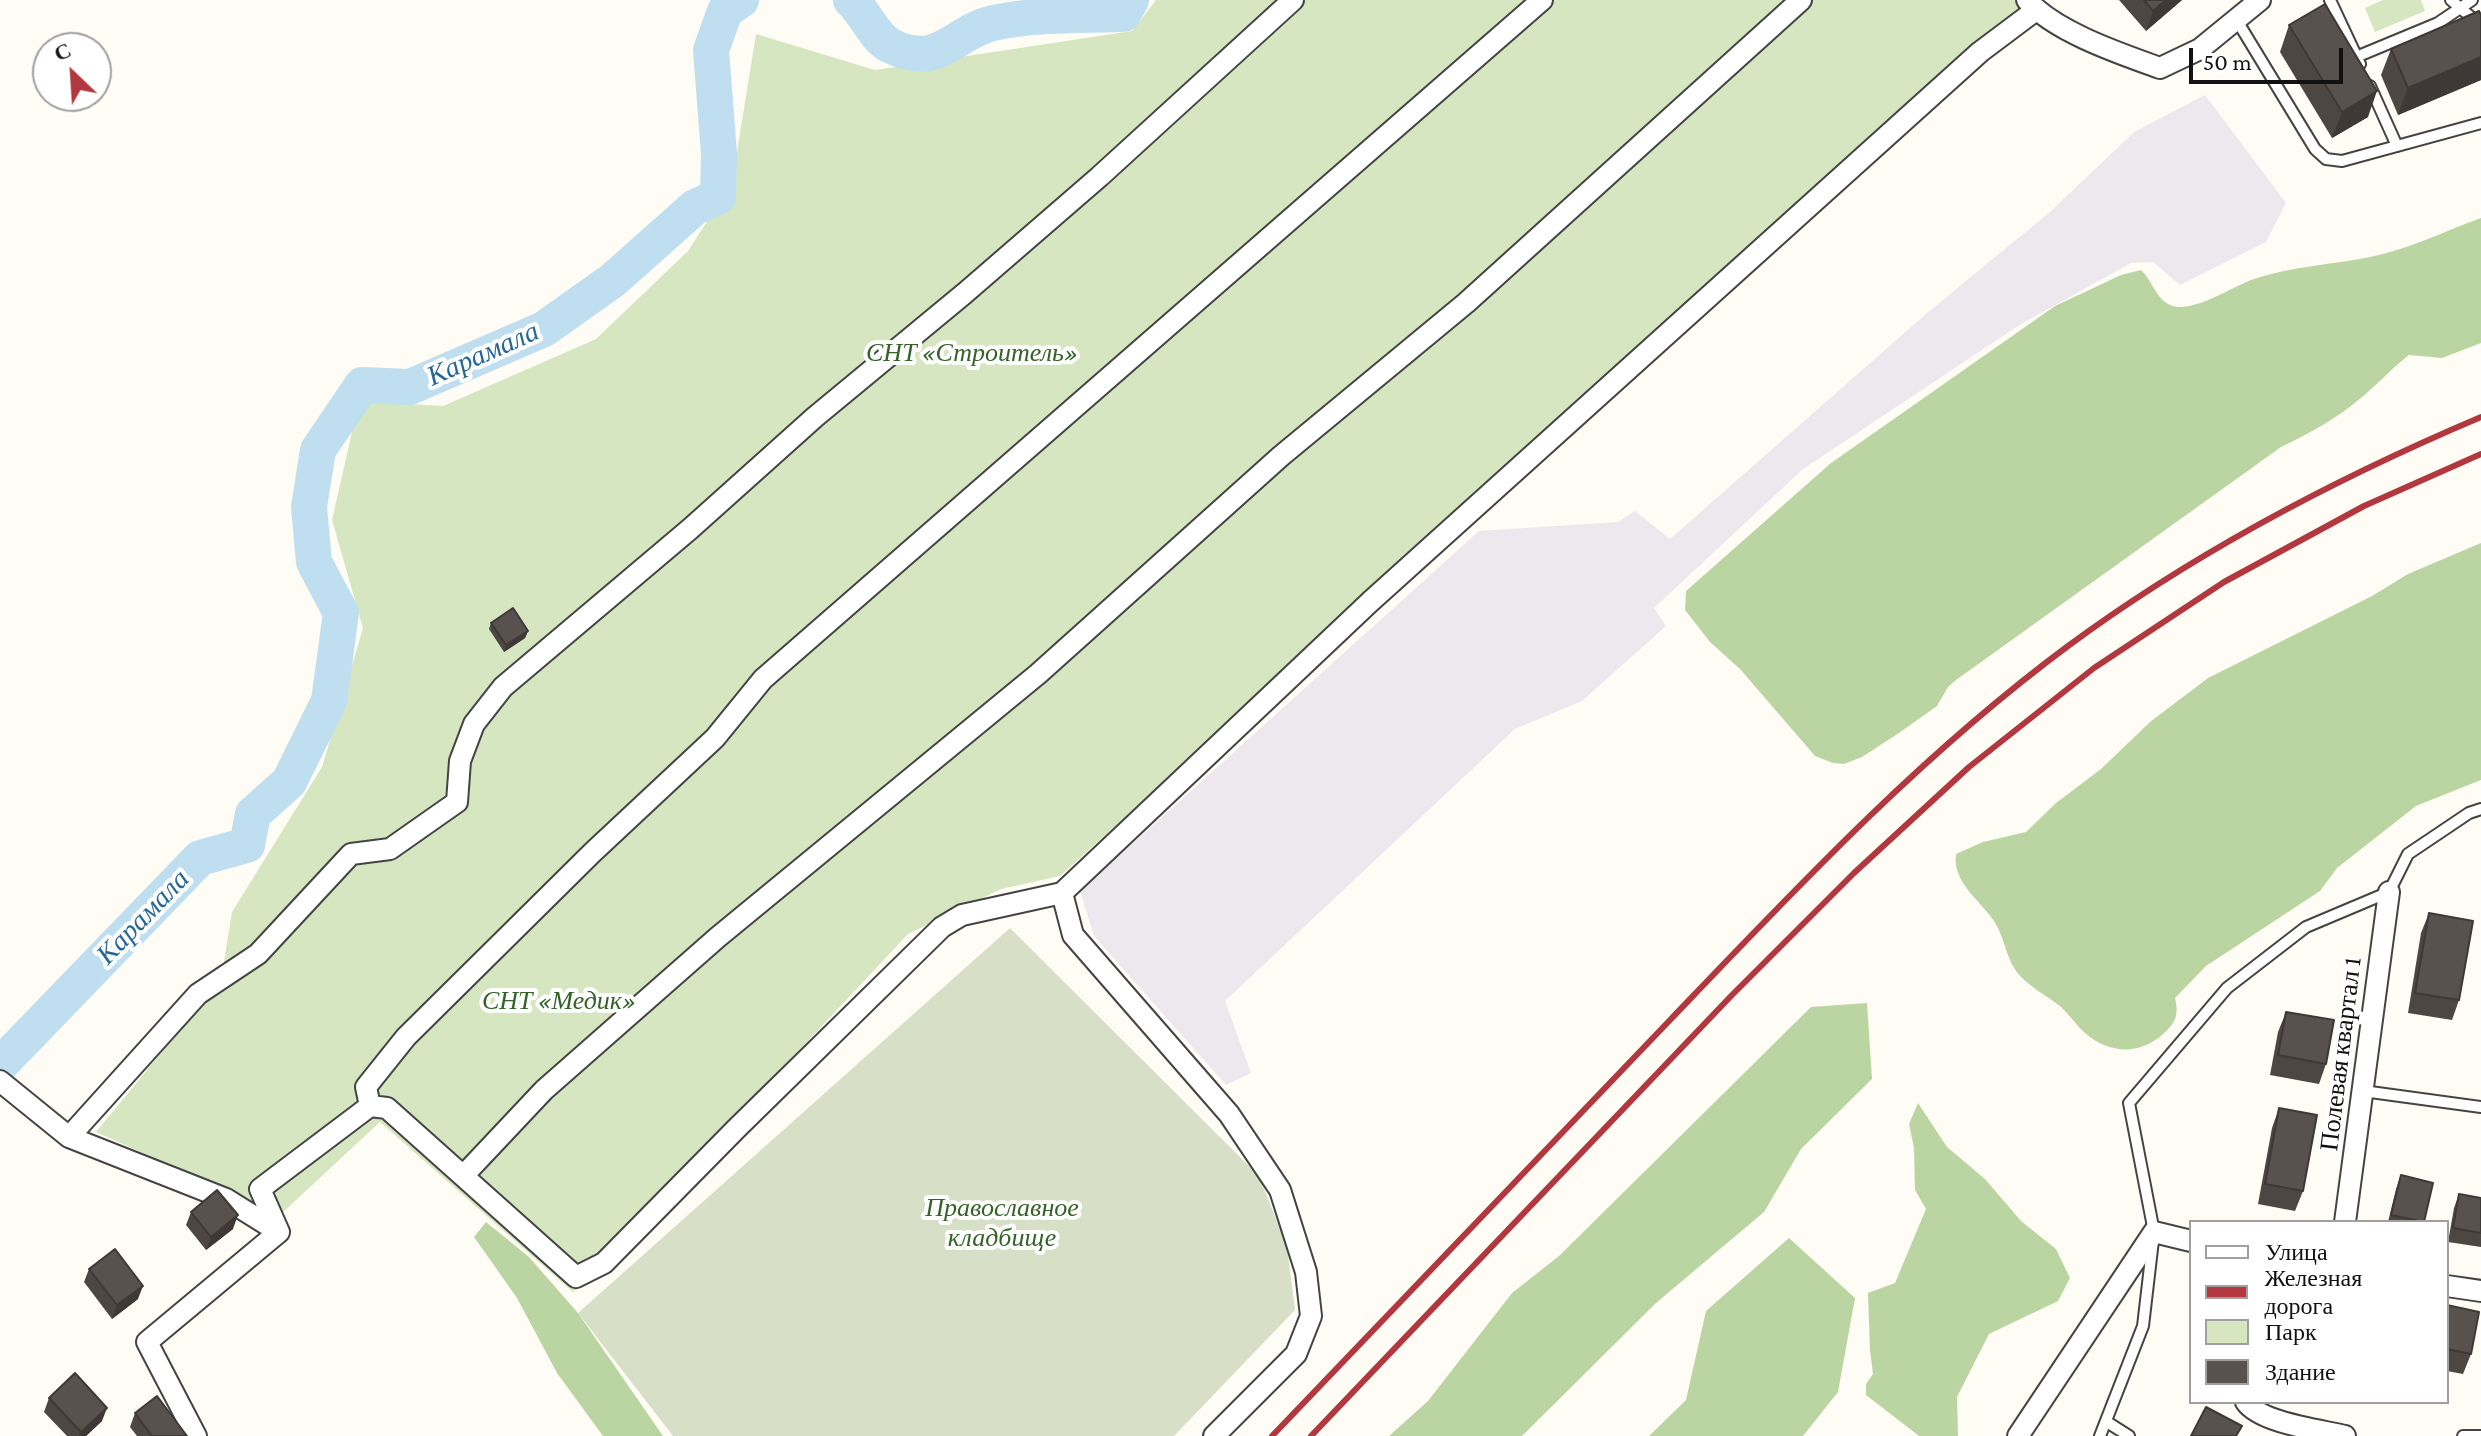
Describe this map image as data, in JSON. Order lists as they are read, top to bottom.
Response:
{
  "streets": {
    "street": ["Полевая квартал 1"]
  },
  "water": ["Карамала"],
  "parks": ["СНТ «Строитель»", "СНТ «Медик»", "Православное кладбище"],
  "legend": [
    "Улица",
    "Железная дорога",
    "Парк",
    "Здание"
  ],
  "scale_bar": "50 m",
  "north": "top left"
}
